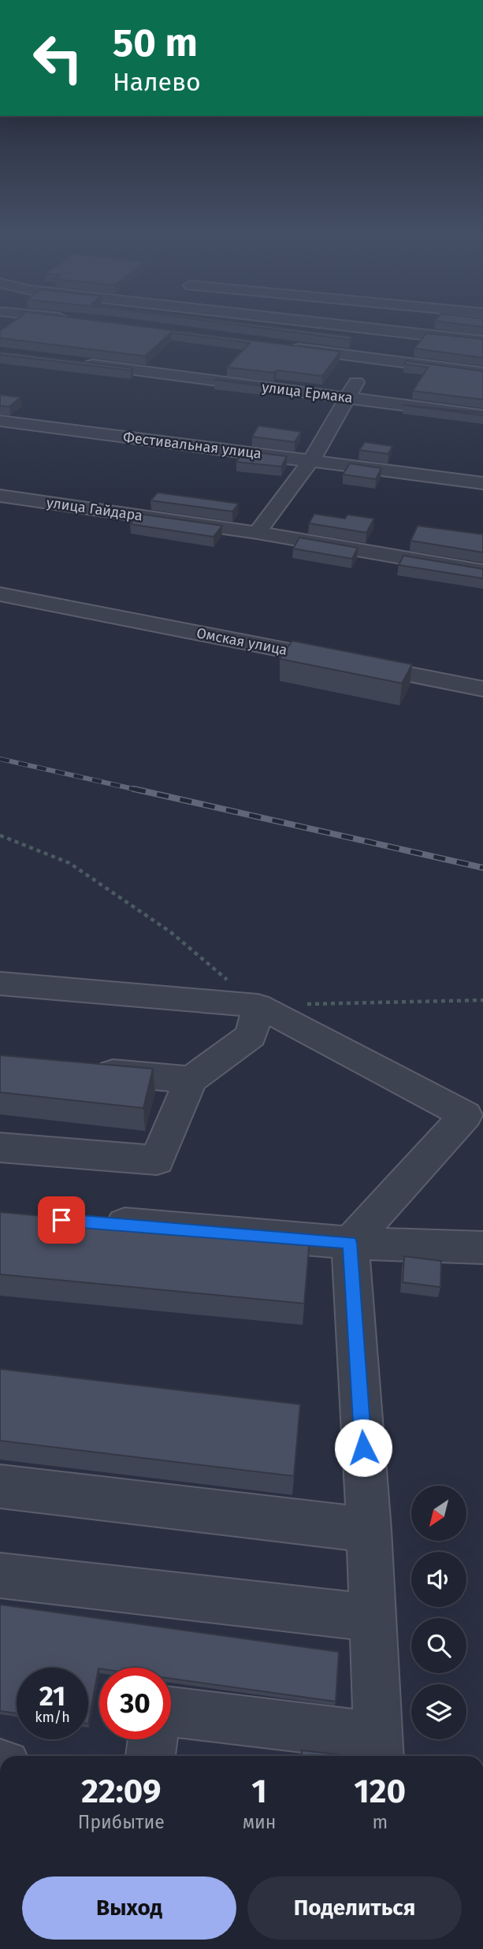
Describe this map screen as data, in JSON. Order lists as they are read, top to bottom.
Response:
{
  "streets": {
    "street": [
      "улица Ермака",
      "Фестивальная улица",
      "улица Гайдара",
      "Омская улица"
    ]
  },
  "north": "bottom left",
  "page": {
    "turn": ["50 m", "Налево"],
    "speed": "21 km/h",
    "limit": "30",
    "eta": [
      "22:09",
      "Прибытие",
      "1",
      "мин",
      "120",
      "m"
    ],
    "buttons": ["Выход", "Поделиться"]
  }
}
